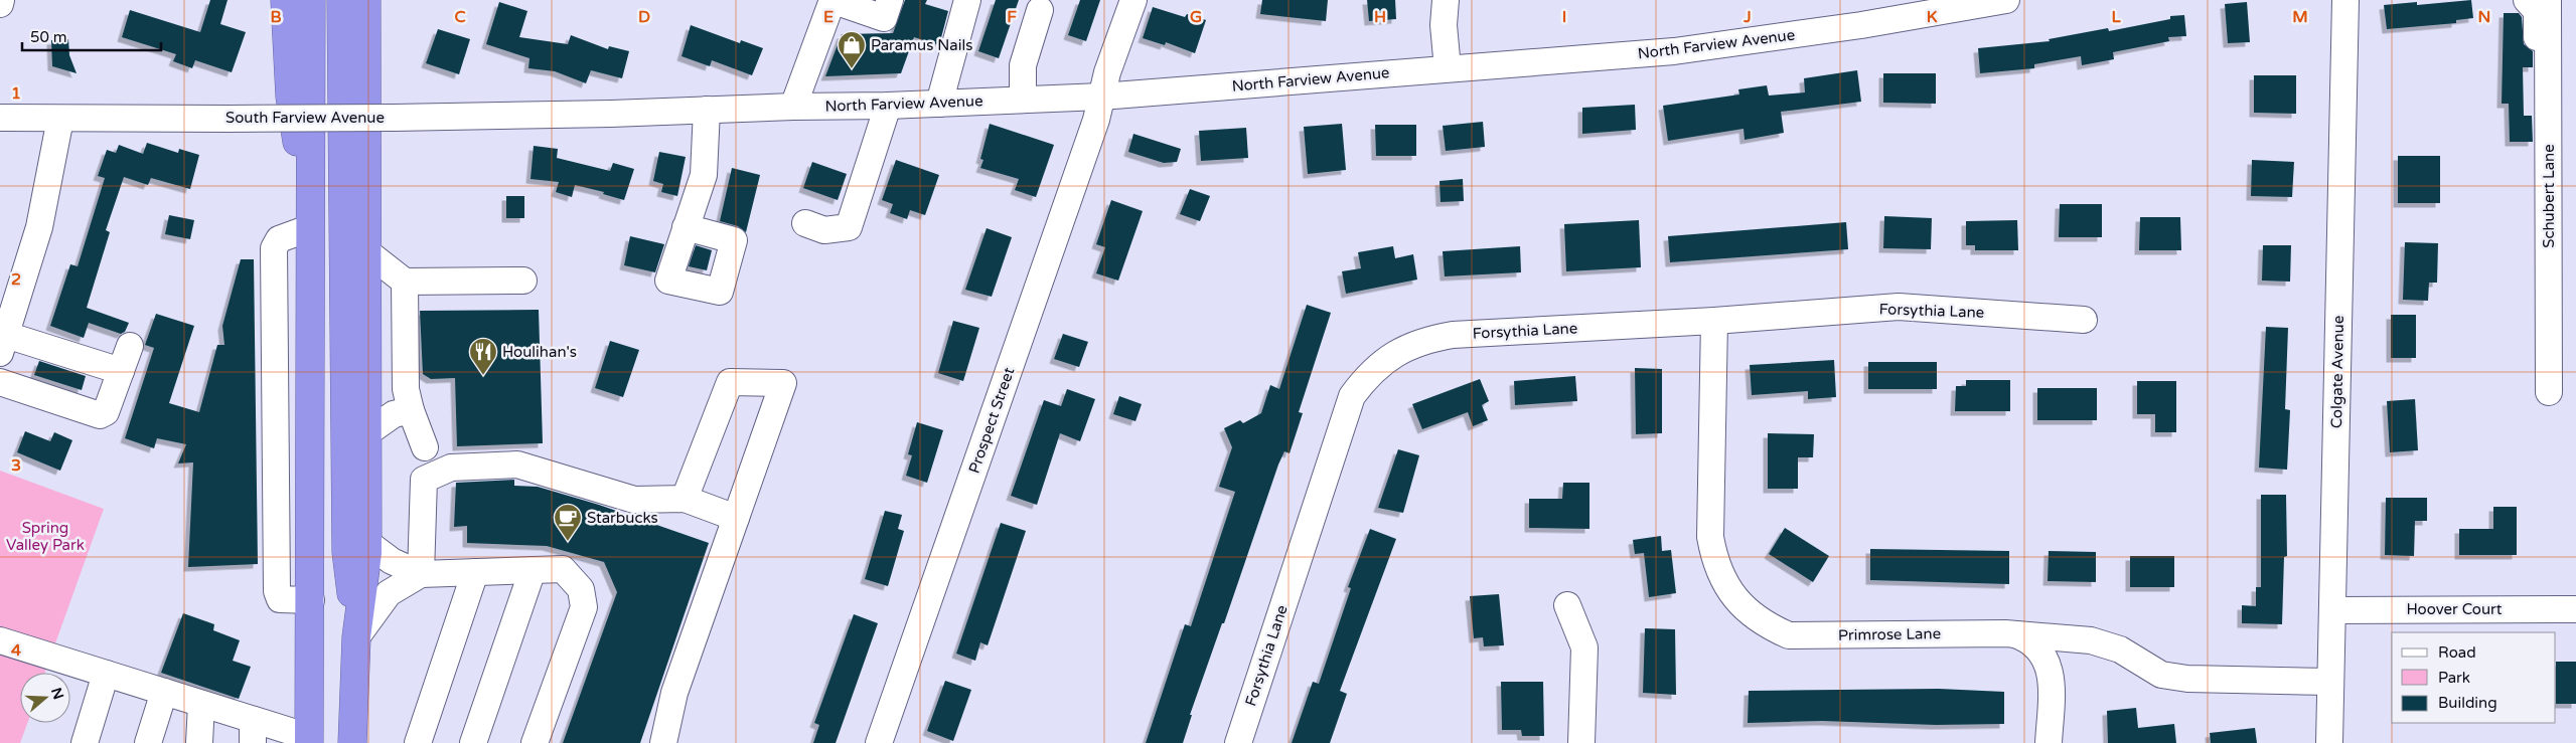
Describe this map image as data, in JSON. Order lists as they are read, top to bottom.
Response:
{
  "streets": {
    "street": [
      "North Farview Avenue",
      "South Farview Avenue",
      "Schubert Lane",
      "Forsythia Lane",
      "Colgate Avenue",
      "Prospect Street",
      "Hoover Court",
      "Primrose Lane"
    ]
  },
  "crossings": [
    ["North Farview Avenue", "South Farview Avenue"],
    ["North Farview Avenue", "Prospect Street"],
    ["Forsythia Lane", "Primrose Lane"],
    ["Colgate Avenue", "Hoover Court"],
    ["Colgate Avenue", "Primrose Lane"]
  ],
  "parks": ["Spring Valley Park"],
  "places": {
    "shop": ["Paramus Nails"],
    "restaurant": ["Houlihan's"],
    "cafe": ["Starbucks"]
  },
  "legend": ["Road", "Park", "Building"],
  "scale_bar": "50 m",
  "north": "right",
  "grid": {
    "columns": [
      "B",
      "C",
      "D",
      "E",
      "F",
      "G",
      "H",
      "I",
      "J",
      "K",
      "L",
      "M",
      "N"
    ],
    "rows": [
      "1",
      "2",
      "3",
      "4"
    ]
  }
}
